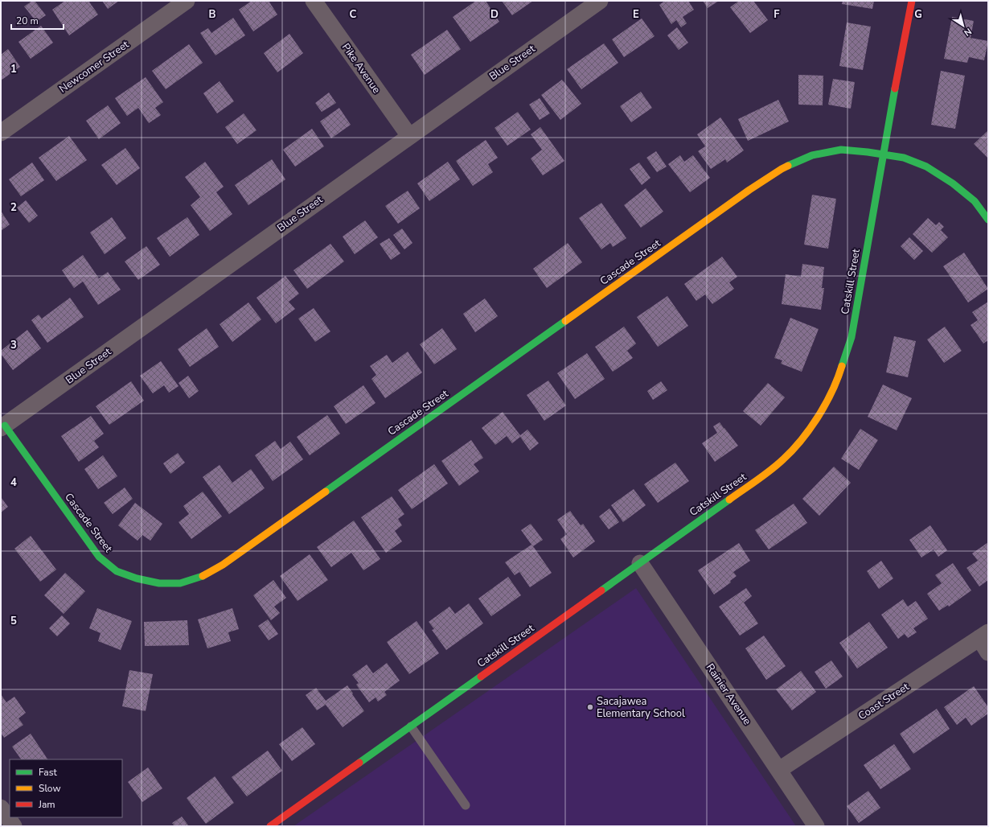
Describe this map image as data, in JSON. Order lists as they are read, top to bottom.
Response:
{
  "streets": {
    "street": [
      "Blue Street",
      "Newcomer Street",
      "Pike Avenue",
      "Cascade Street",
      "Catskill Street",
      "Rainier Avenue",
      "Coast Street"
    ]
  },
  "crossings": [
    ["Blue Street", "Pike Avenue"],
    ["Blue Street", "Cascade Street"],
    ["Cascade Street", "Catskill Street"],
    ["Catskill Street", "Rainier Avenue"],
    ["Rainier Avenue", "Coast Street"]
  ],
  "places": ["Sacajawea Elementary School"],
  "legend": ["Fast", "Slow", "Jam"],
  "scale_bar": "20 m",
  "north": "bottom right",
  "grid": {
    "columns": [
      "B",
      "C",
      "D",
      "E",
      "F",
      "G"
    ],
    "rows": [
      "1",
      "2",
      "3",
      "4",
      "5"
    ]
  }
}
